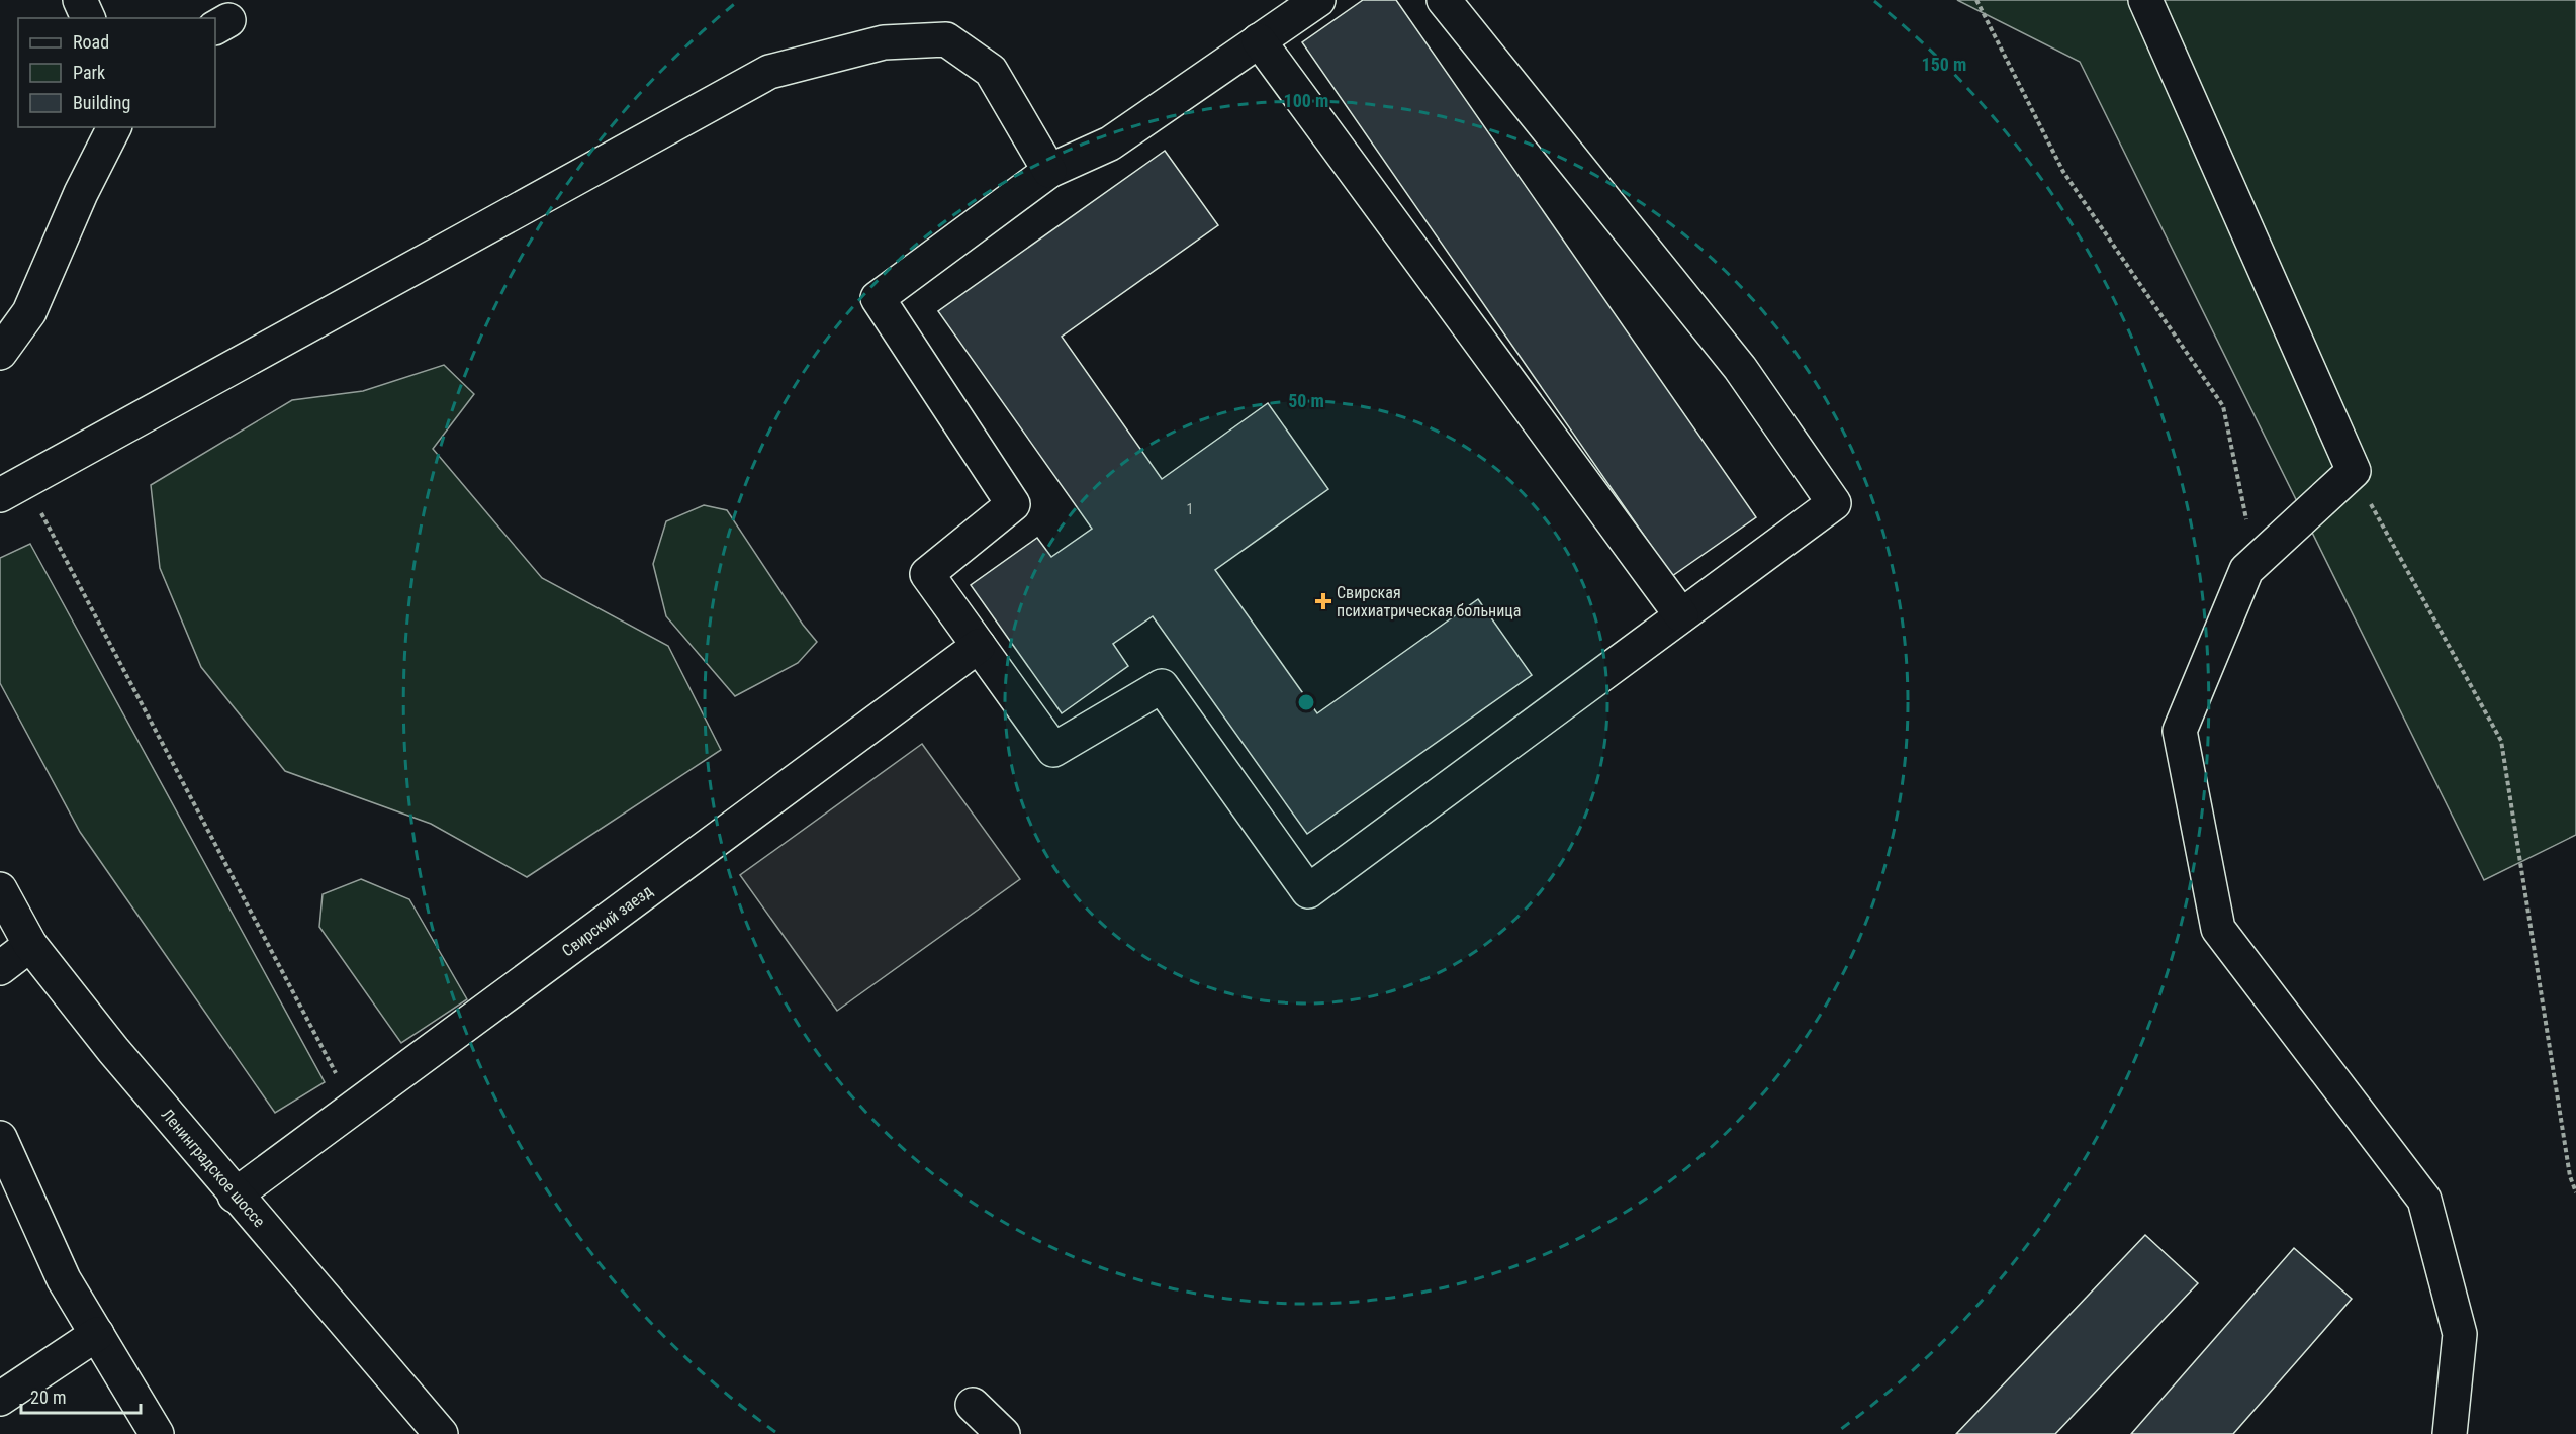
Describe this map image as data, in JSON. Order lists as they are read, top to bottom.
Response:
{
  "streets": {
    "street": ["Свирский заезд", "Ленинградское шоссе"]
  },
  "crossings": [
    ["Свирский заезд", "Ленинградское шоссе"]
  ],
  "places": {
    "health": ["Свирская психиатрическая больница"]
  },
  "house_numbers": ["1"],
  "legend": ["Road", "Park", "Building"],
  "scale_bar": "20 m",
  "rings": ["150 m", "100 m", "50 m"]
}
